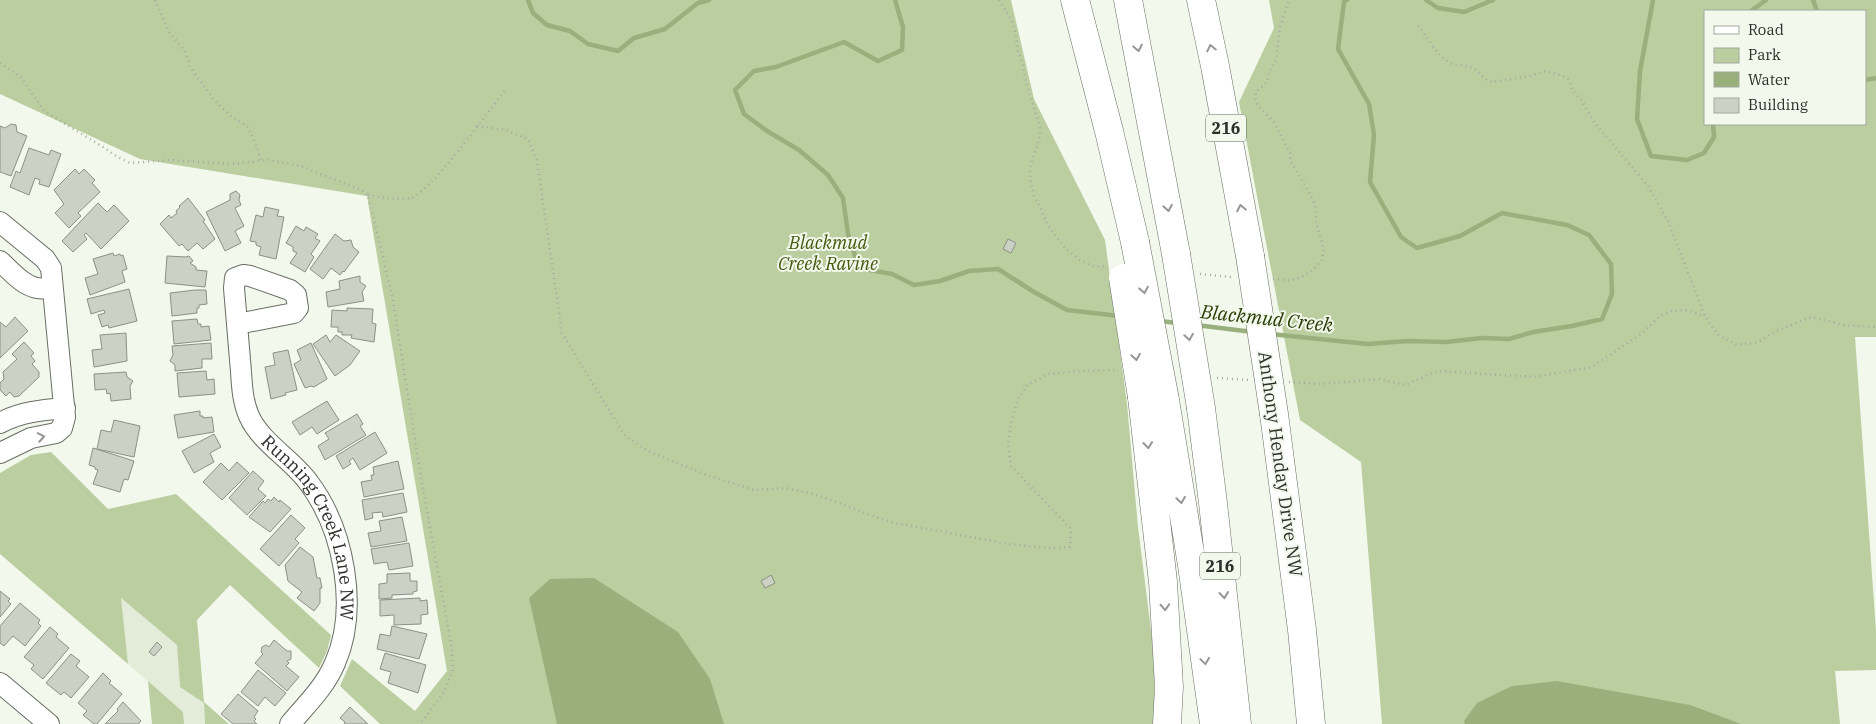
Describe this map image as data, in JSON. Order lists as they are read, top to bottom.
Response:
{
  "streets": {
    "highway": ["216", "Anthony Henday Drive NW"],
    "street": ["Running Creek Lane NW"]
  },
  "water": ["Blackmud Creek"],
  "parks": ["Blackmud Creek Ravine"],
  "legend": [
    "Road",
    "Park",
    "Water",
    "Building"
  ]
}
